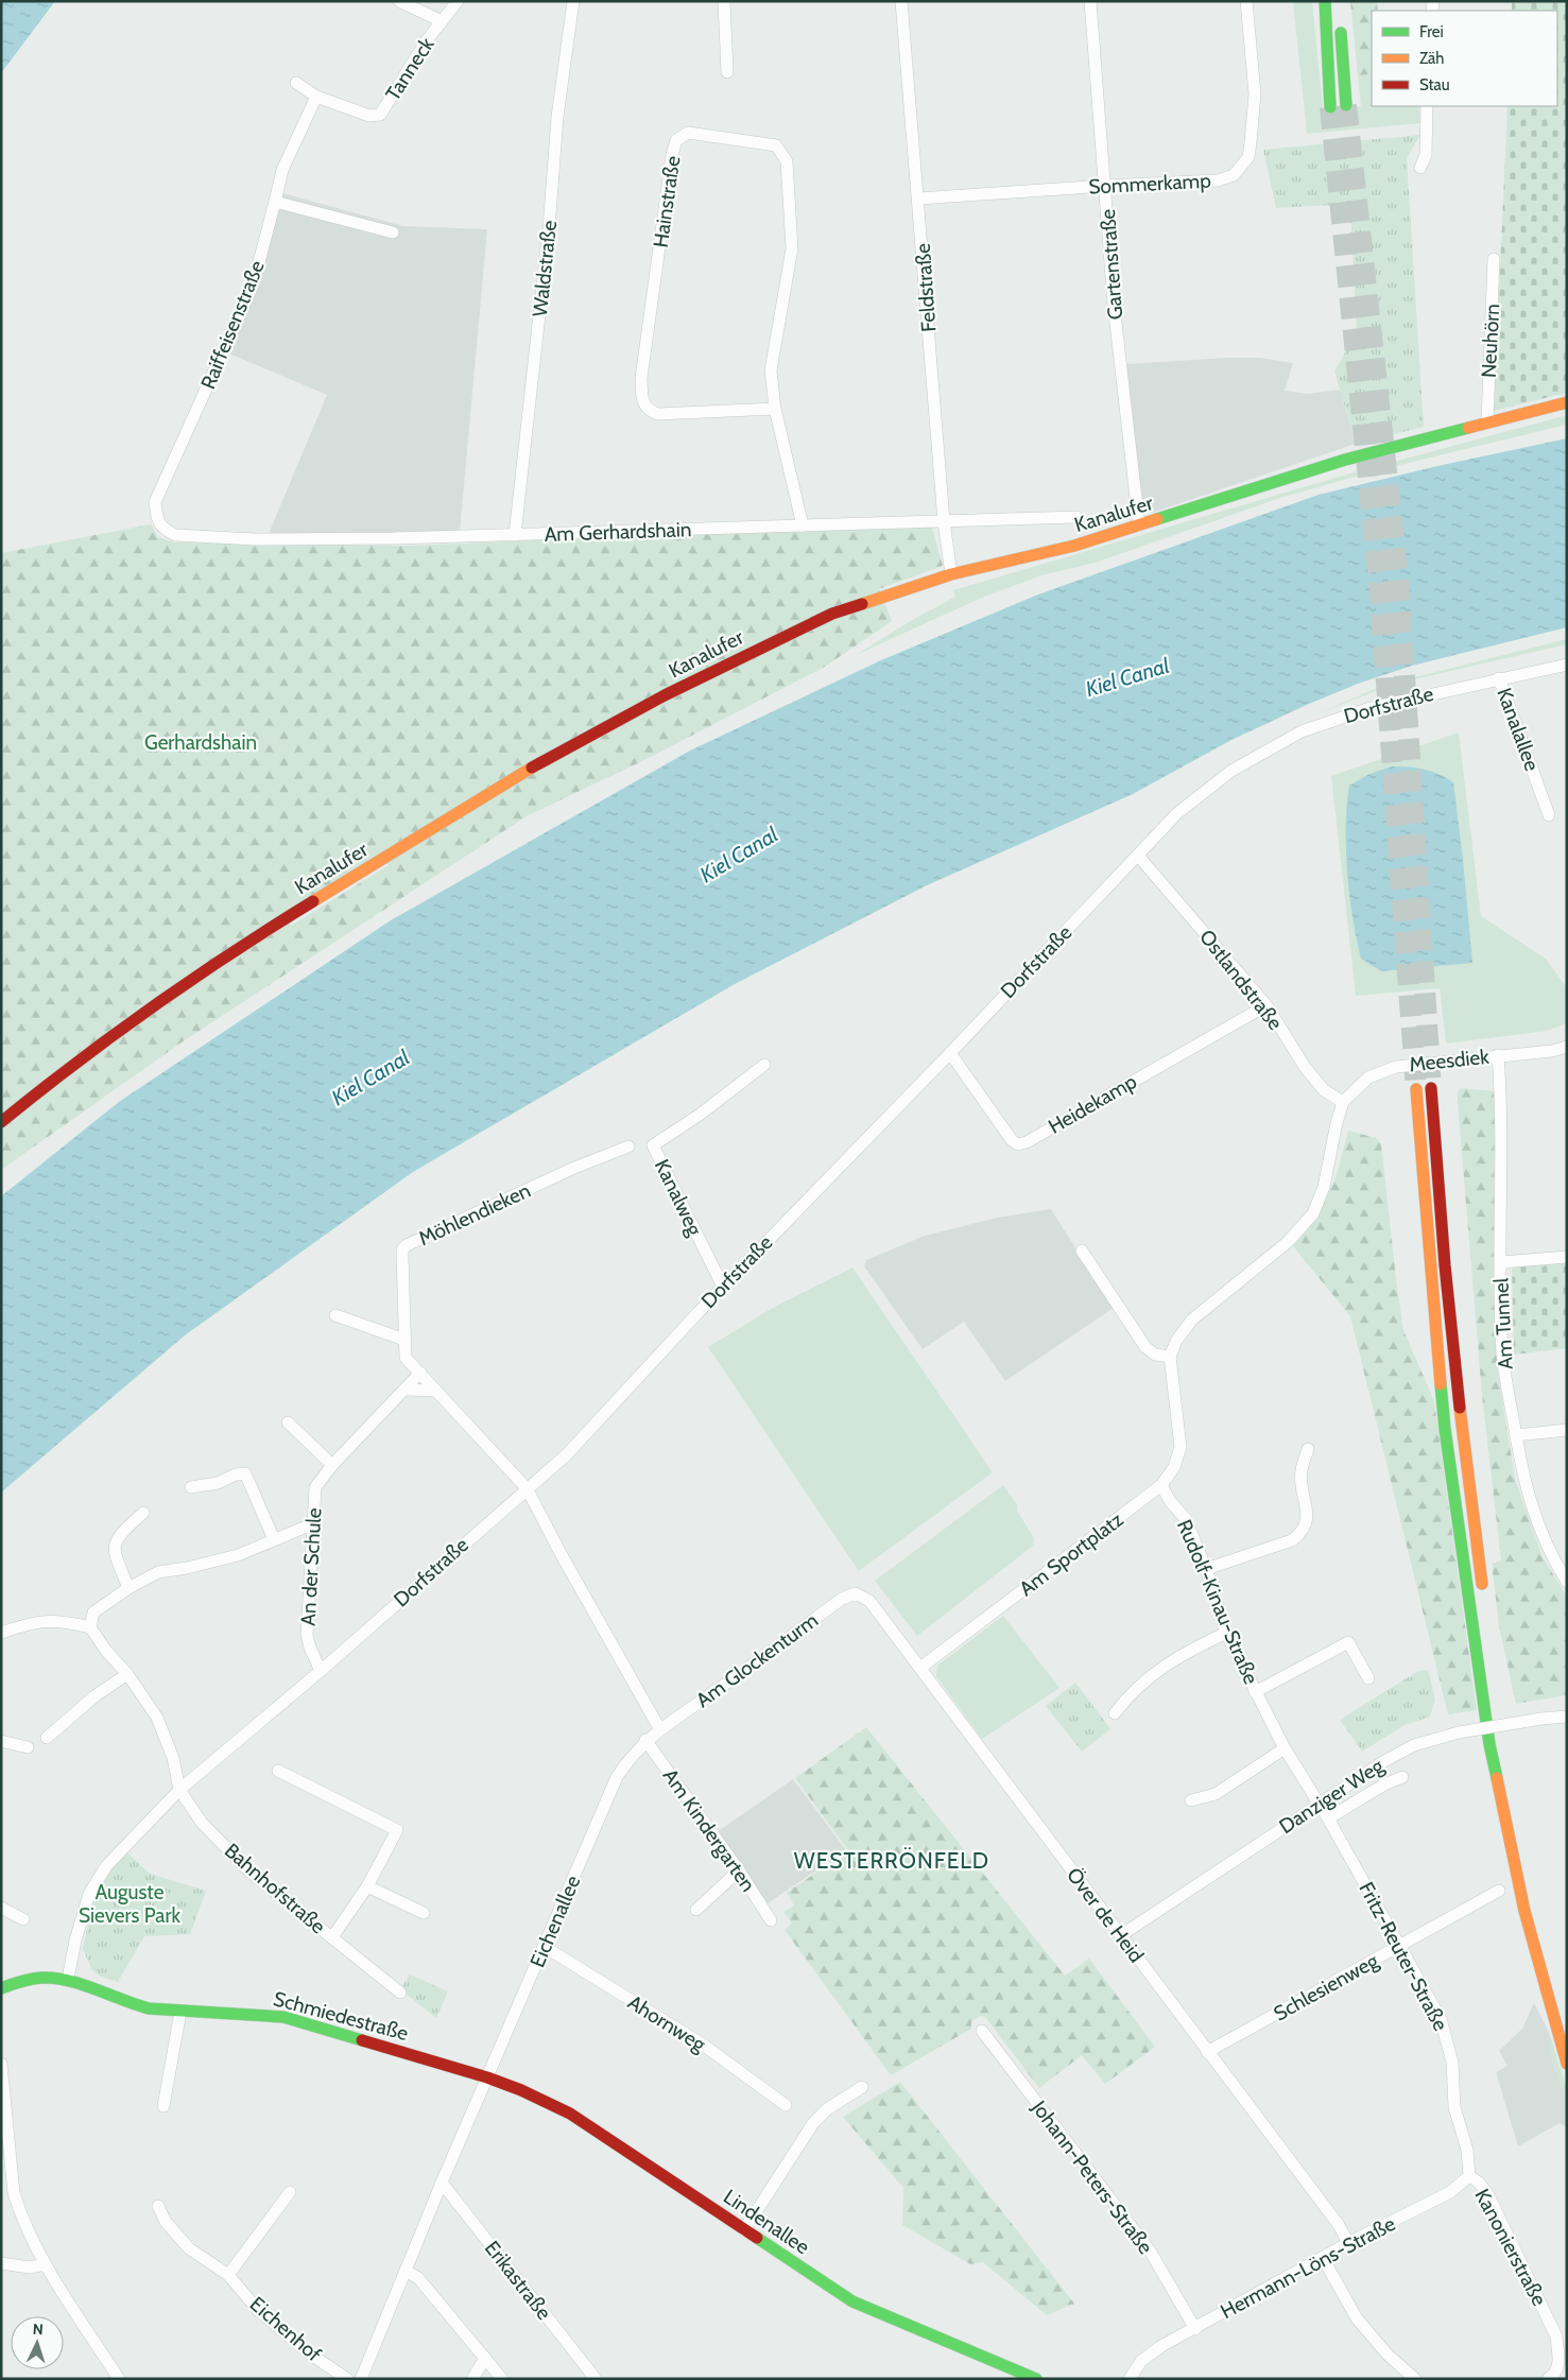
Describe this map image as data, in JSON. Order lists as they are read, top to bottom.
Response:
{
  "streets": {
    "main road": ["Kanalufer", "Schmiedestraße", "Lindenallee"],
    "street": [
      "Tanneck",
      "Sommerkamp",
      "Hainstraße",
      "Gartenstraße",
      "Waldstraße",
      "Feldstraße",
      "Raiffeisenstraße",
      "Neuhörn",
      "Am Gerhardshain",
      "Dorfstraße",
      "Kanalallee",
      "Ostlandstraße",
      "Meesdiek",
      "Heidekamp",
      "Kanalweg",
      "Möhlendieken",
      "Am Tunnel",
      "Am Sportplatz",
      "An der Schule",
      "Rudolf-Kinau-Straße",
      "Am Glockenturm",
      "Danziger Weg",
      "Am Kindergarten",
      "Bahnhofstraße",
      "Över de Heid",
      "Eichenallee",
      "Fritz-Reuter-Straße",
      "Schlesienweg",
      "Ahornweg",
      "Johann-Peters-Straße",
      "Kanonierstraße",
      "Hermann-Löns-Straße",
      "Erikastraße",
      "Eichenhof"
    ]
  },
  "crossings": [
    ["Sommerkamp", "Gartenstraße"],
    ["Sommerkamp", "Feldstraße"],
    ["Hainstraße", "Am Gerhardshain"],
    ["Gartenstraße", "Kanalufer"],
    ["Waldstraße", "Am Gerhardshain"],
    ["Feldstraße", "Kanalufer"],
    ["Feldstraße", "Am Gerhardshain"],
    ["Raiffeisenstraße", "Am Gerhardshain"],
    ["Neuhörn", "Kanalufer"],
    ["Dorfstraße", "Kanalallee"],
    ["Dorfstraße", "Ostlandstraße"],
    ["Dorfstraße", "Heidekamp"],
    ["Dorfstraße", "Kanalweg"],
    ["Dorfstraße", "Möhlendieken"],
    ["Dorfstraße", "An der Schule"],
    ["Dorfstraße", "Bahnhofstraße"],
    ["Dorfstraße", "Schmiedestraße"],
    ["Ostlandstraße", "Meesdiek"],
    ["Ostlandstraße", "Heidekamp"],
    ["Meesdiek", "Am Tunnel"],
    ["Möhlendieken", "An der Schule"],
    ["Am Sportplatz", "Rudolf-Kinau-Straße"],
    ["Am Sportplatz", "Över de Heid"],
    ["Rudolf-Kinau-Straße", "Danziger Weg"],
    ["Rudolf-Kinau-Straße", "Fritz-Reuter-Straße"],
    ["Am Glockenturm", "Över de Heid"],
    ["Am Glockenturm", "Eichenallee"],
    ["Danziger Weg", "Över de Heid"],
    ["Danziger Weg", "Fritz-Reuter-Straße"],
    ["Am Kindergarten", "Eichenallee"],
    ["Över de Heid", "Schlesienweg"],
    ["Över de Heid", "Hermann-Löns-Straße"],
    ["Eichenallee", "Schmiedestraße"],
    ["Eichenallee", "Ahornweg"],
    ["Eichenallee", "Lindenallee"],
    ["Eichenallee", "Erikastraße"],
    ["Fritz-Reuter-Straße", "Schlesienweg"],
    ["Fritz-Reuter-Straße", "Kanonierstraße"],
    ["Fritz-Reuter-Straße", "Hermann-Löns-Straße"],
    ["Schmiedestraße", "Lindenallee"],
    ["Johann-Peters-Straße", "Hermann-Löns-Straße"],
    ["Kanonierstraße", "Hermann-Löns-Straße"]
  ],
  "districts": ["WESTERRÖNFELD"],
  "water": ["Kiel Canal"],
  "parks": ["Gerhardshain", "Auguste Sievers Park"],
  "legend": ["Frei", "Zäh", "Stau"],
  "north": "top"
}
